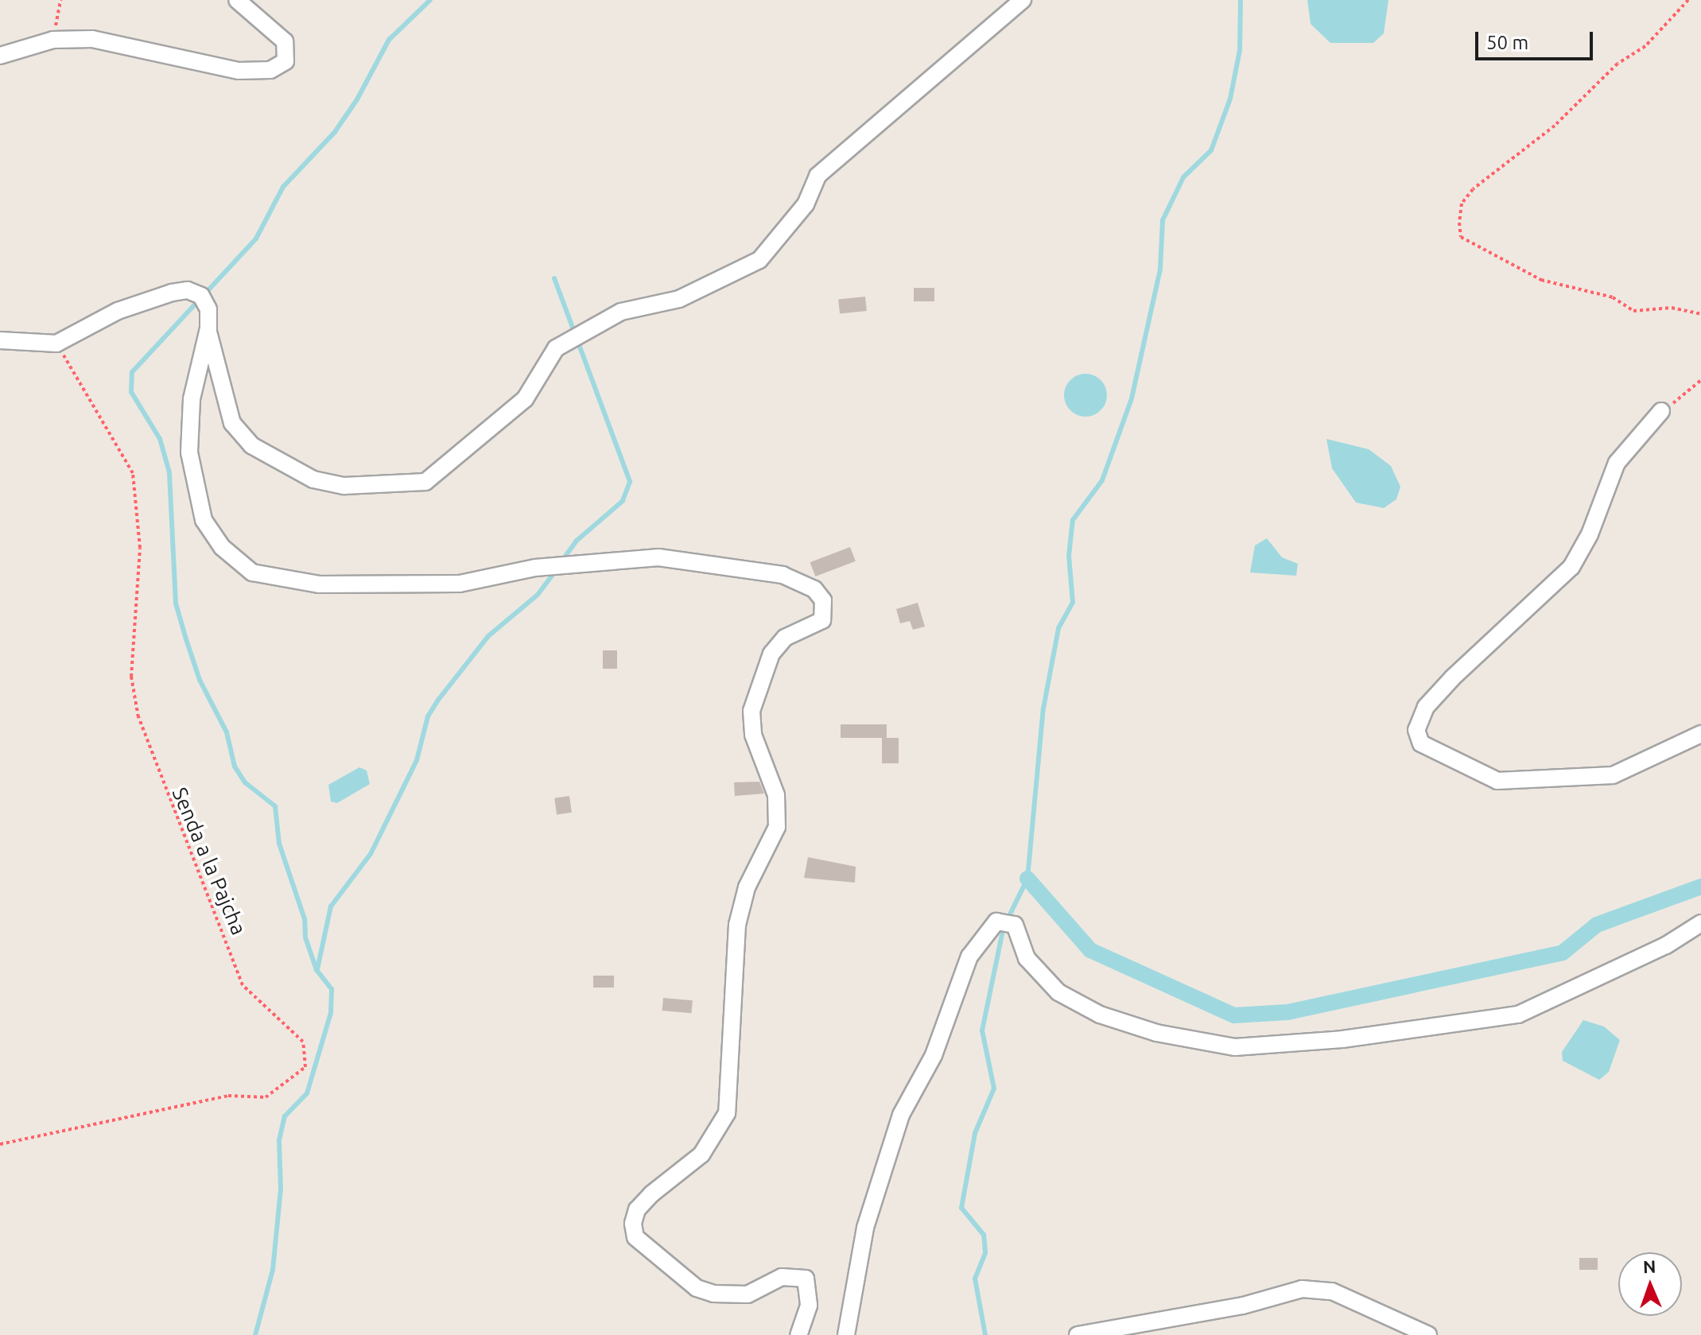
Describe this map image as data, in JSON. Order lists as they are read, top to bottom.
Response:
{
  "streets": {
    "path": ["Senda a la Pajcha"]
  },
  "scale_bar": "50 m",
  "north": "top"
}
